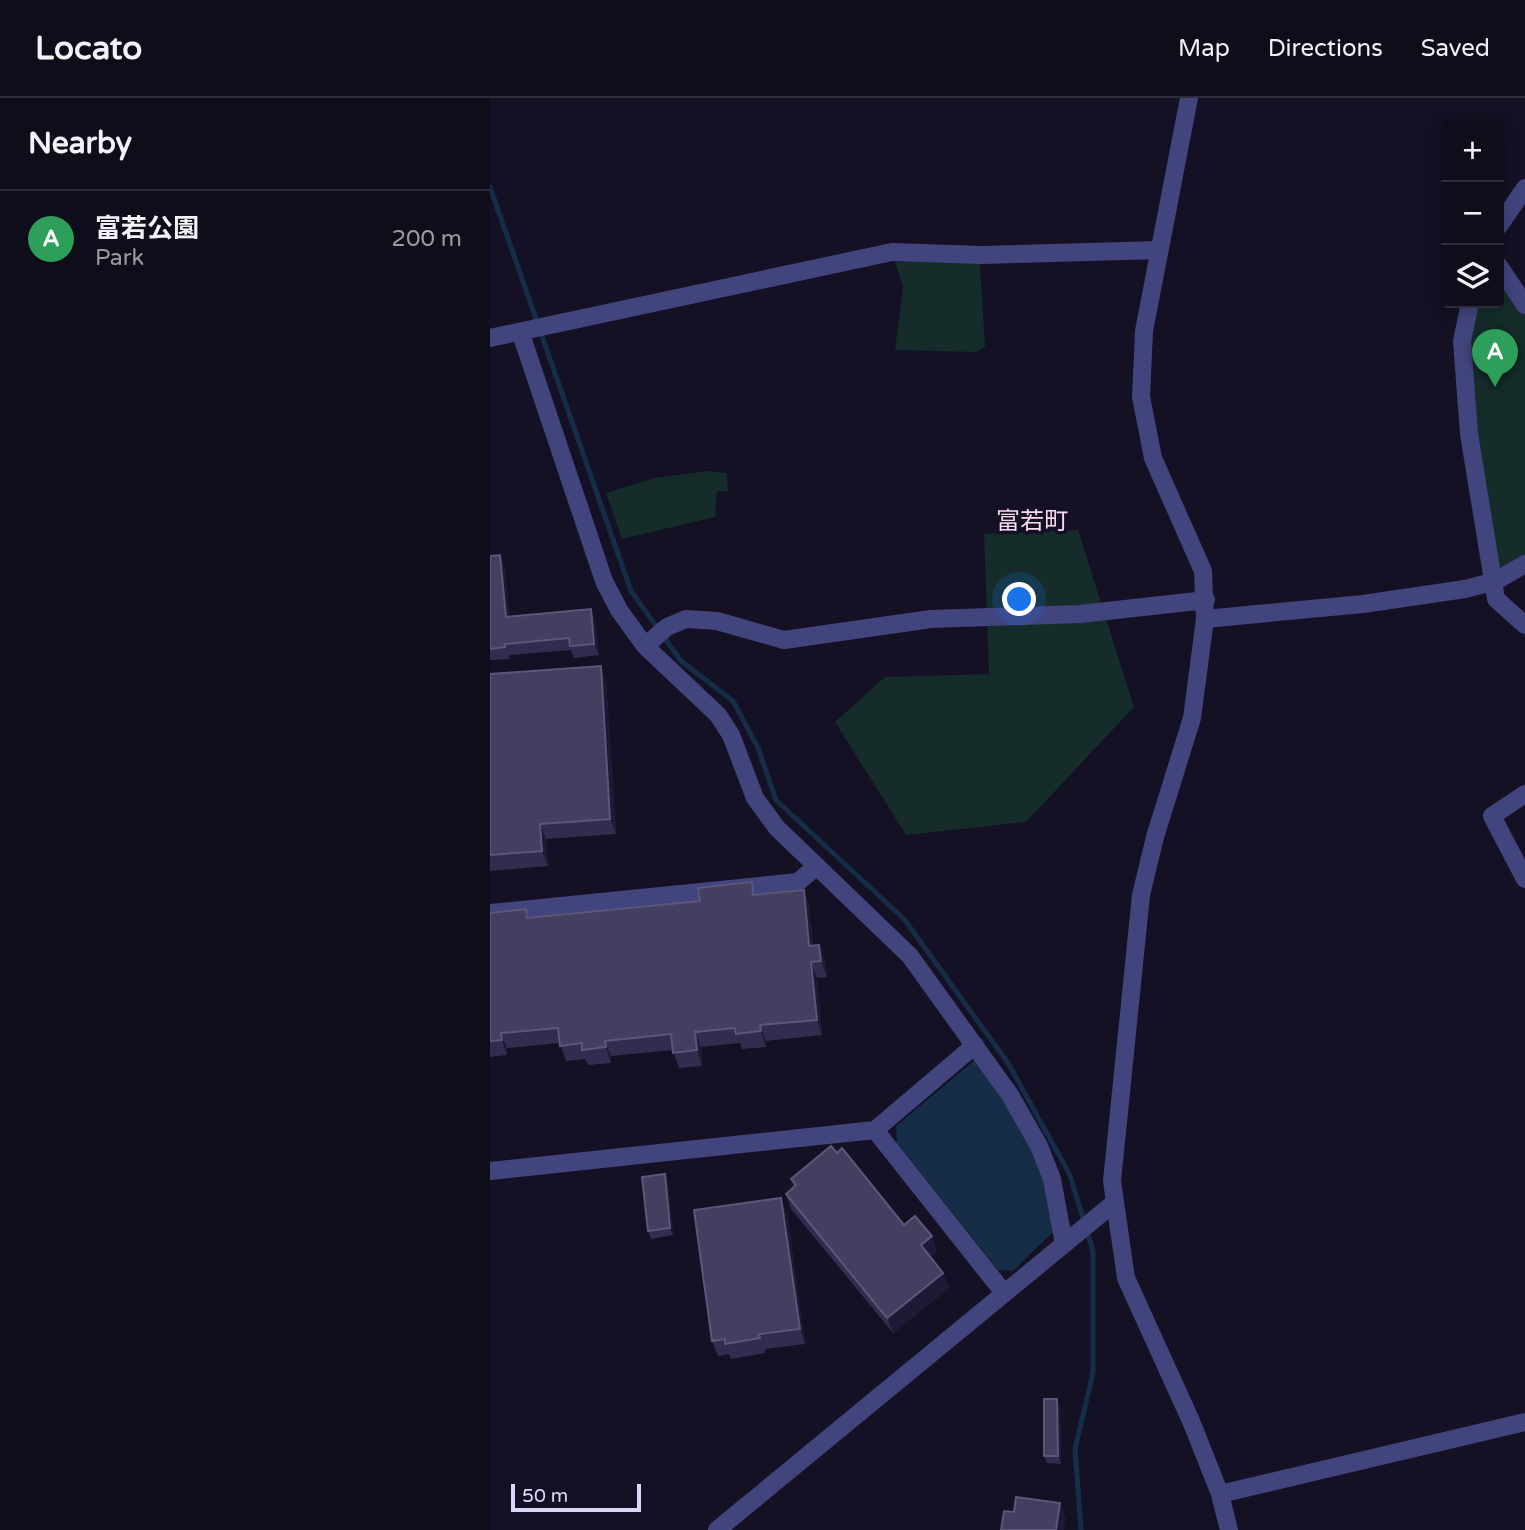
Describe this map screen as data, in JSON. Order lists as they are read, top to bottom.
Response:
{
  "districts": ["富若町"],
  "scale_bar": "50 m",
  "page": {
    "header": "Locato",
    "nav": ["Map", "Directions", "Saved"],
    "heading": "Nearby",
    "map_buttons": ["+", "−"],
    "list": [
      {
        "mark": "A",
        "name": "富若公園",
        "note": "Park",
        "value": "200 m"
      }
    ],
    "pins": "A",
    "scale": "50 m"
  }
}
